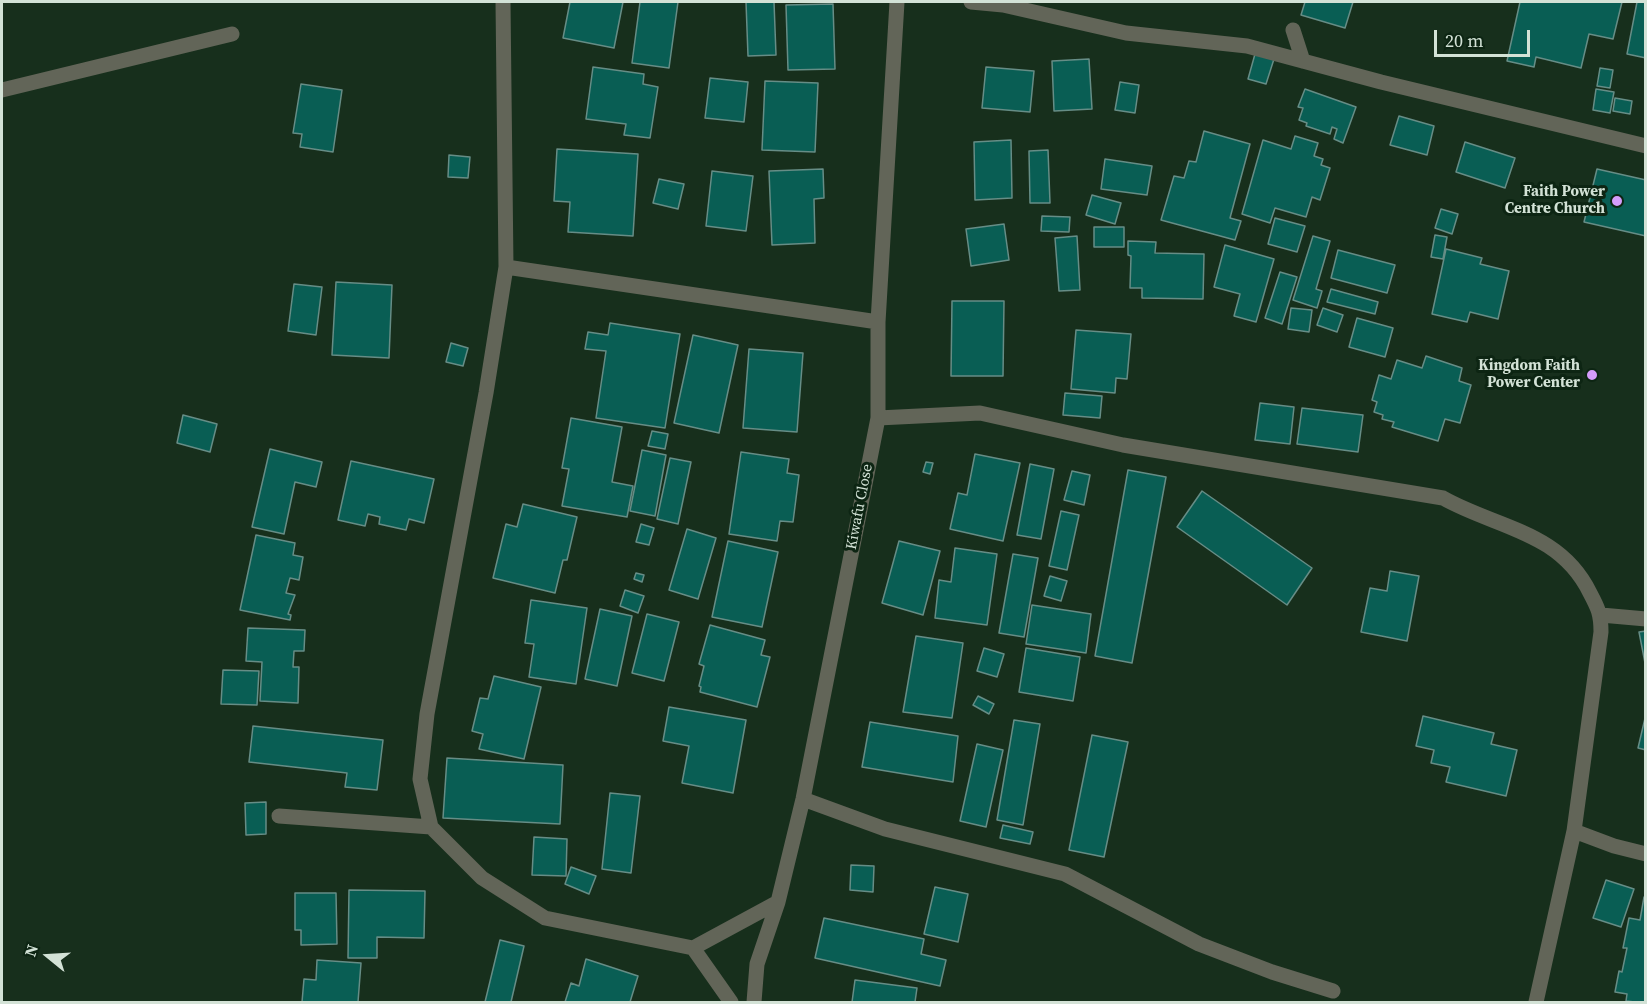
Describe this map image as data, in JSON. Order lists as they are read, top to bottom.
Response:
{
  "streets": {
    "street": ["Kiwafu Close"]
  },
  "places": ["Faith Power Centre Church", "Kingdom Faith Power Center"],
  "scale_bar": "20 m",
  "north": "left"
}
